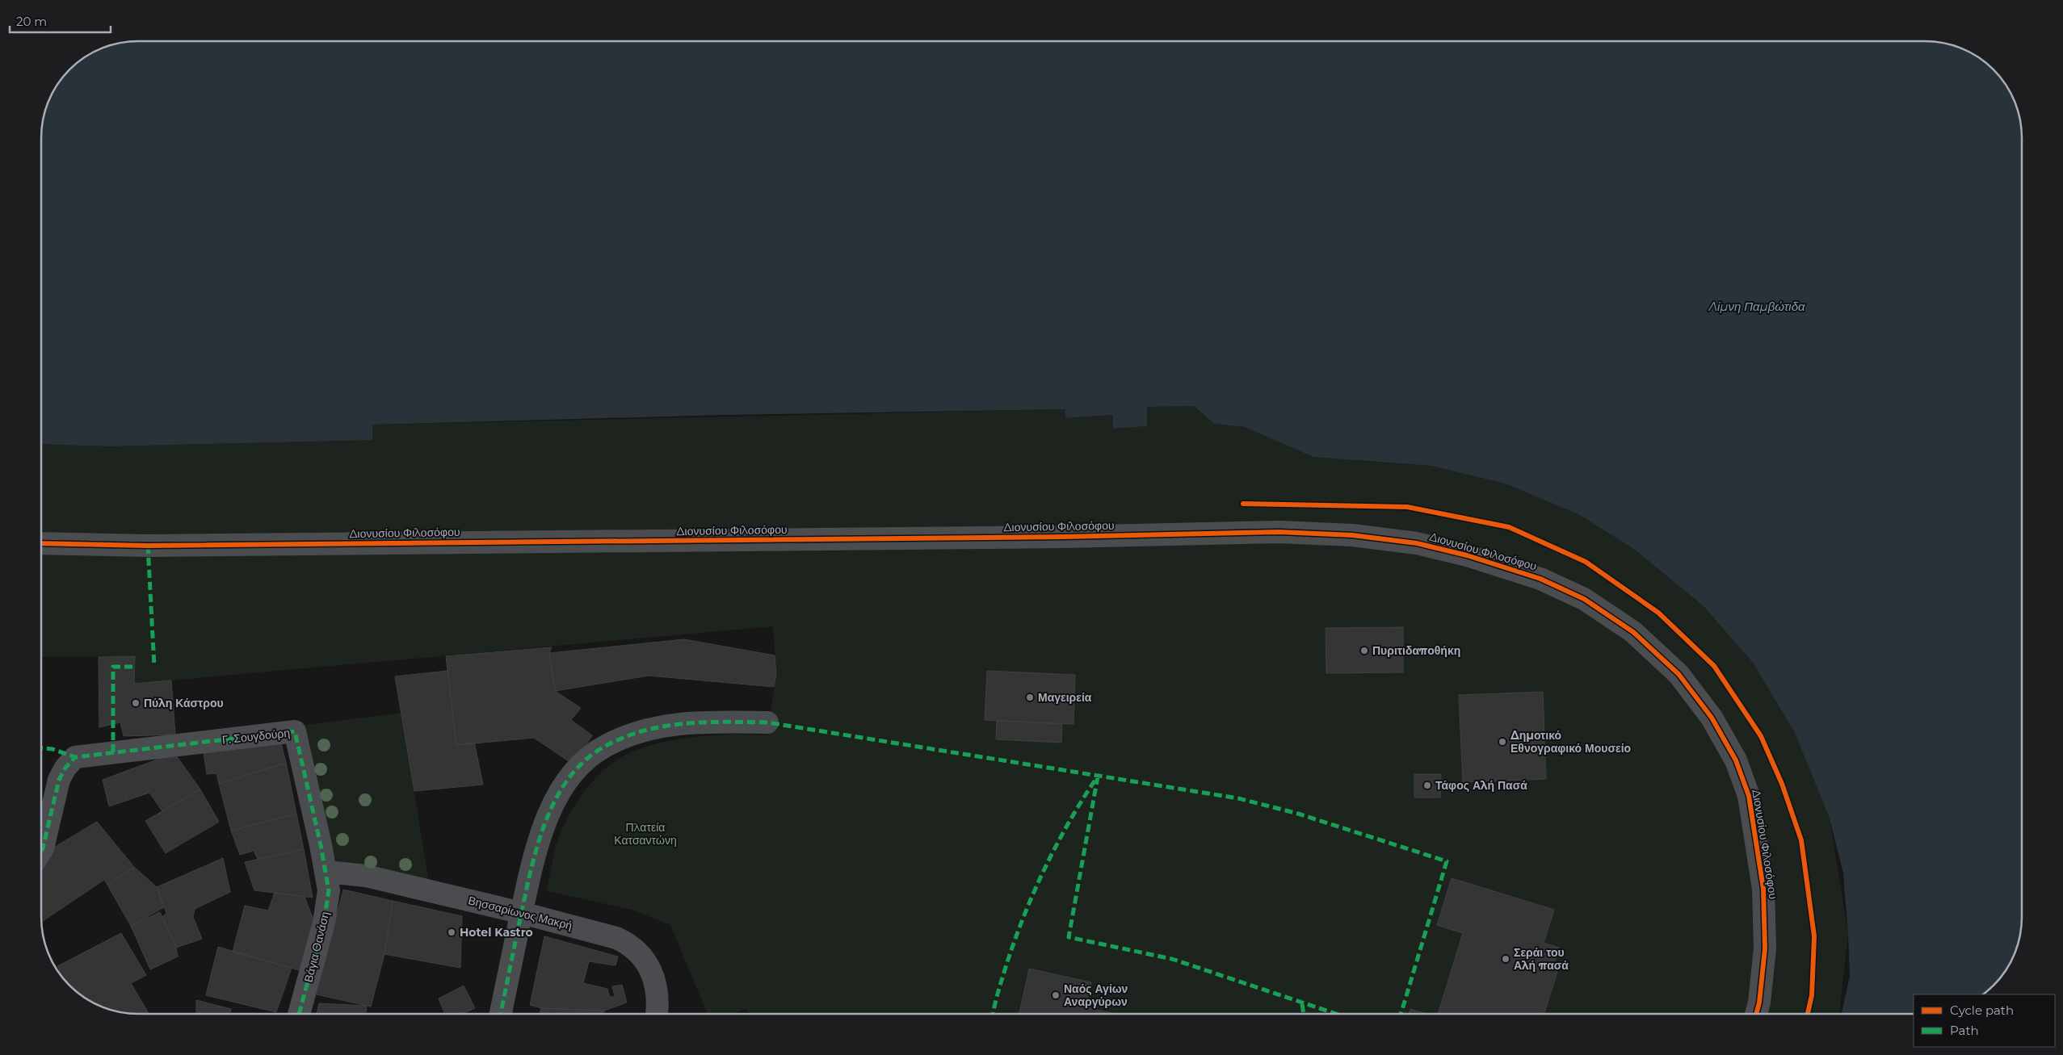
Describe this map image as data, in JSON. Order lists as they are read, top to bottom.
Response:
{
  "streets": {
    "street": [
      "Διονυσίου Φιλοσόφου",
      "Γ. Σουγδούρη",
      "Βησσαρίωνος Μακρή",
      "Βάγια Θανάση"
    ]
  },
  "crossings": [
    ["Γ. Σουγδούρη", "Βησσαρίωνος Μακρή"],
    ["Γ. Σουγδούρη", "Βάγια Θανάση"],
    ["Βησσαρίωνος Μακρή", "Βάγια Θανάση"]
  ],
  "water": ["Λίμνη Παμβώτιδα"],
  "parks": ["Πλατεία Κατσαντώνη"],
  "places": [
    "Πυριτιδαποθήκη",
    "Μαγειρεία",
    "Πύλη Κάστρου",
    "Δημοτικό Εθνογραφικό Μουσείο",
    "Τάφος Αλή Πασά",
    "Hotel Kastro",
    "Σεράι του Αλή πασά",
    "Ναός Αγίων Αναργύρων"
  ],
  "legend": ["Cycle path", "Path"],
  "scale_bar": "20 m"
}
